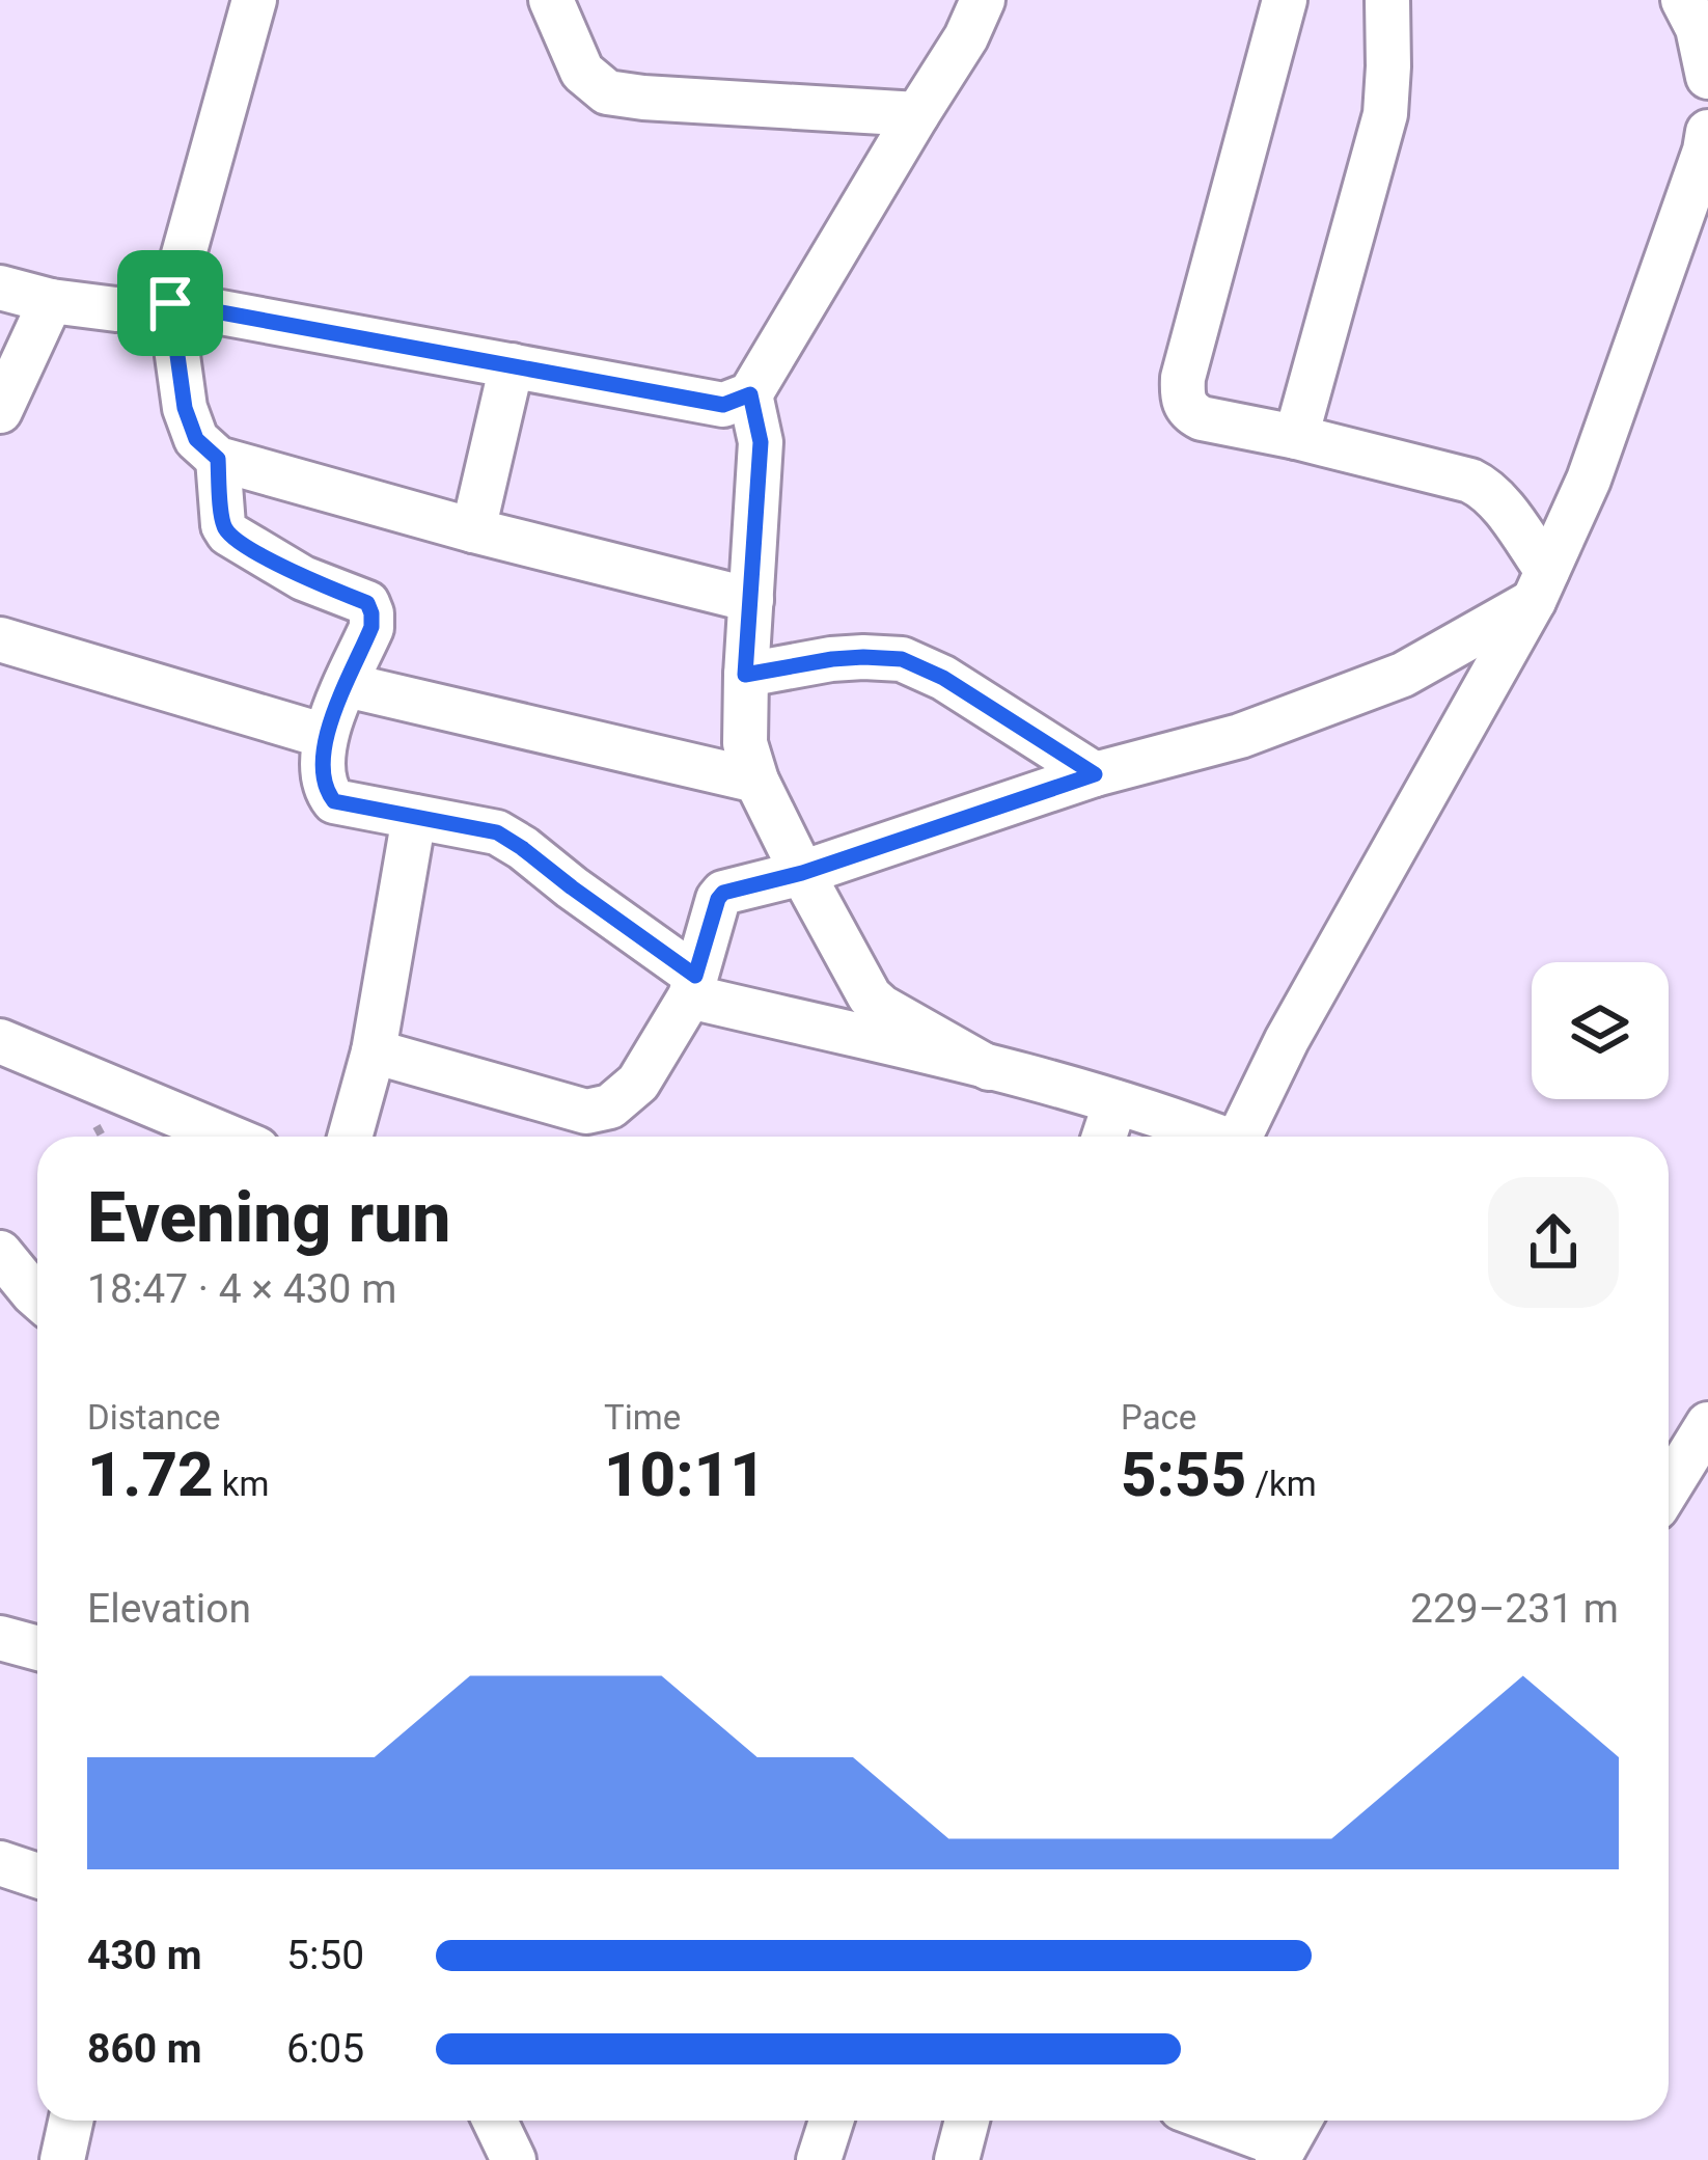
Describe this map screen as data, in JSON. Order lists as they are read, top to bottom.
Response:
{
  "page": {
    "heading": ["Evening run", "18:47 · 4 × 430 m"],
    "stats": [
      ["Distance", "1.72 km"],
      ["Time", "10:11"],
      ["Pace", "5:55 /km"]
    ],
    "chart": ["Elevation", "229–231 m"],
    "list": [
      {
        "name": "430 m",
        "note": "5:50"
      },
      {
        "name": "860 m",
        "note": "6:05"
      }
    ]
  }
}
